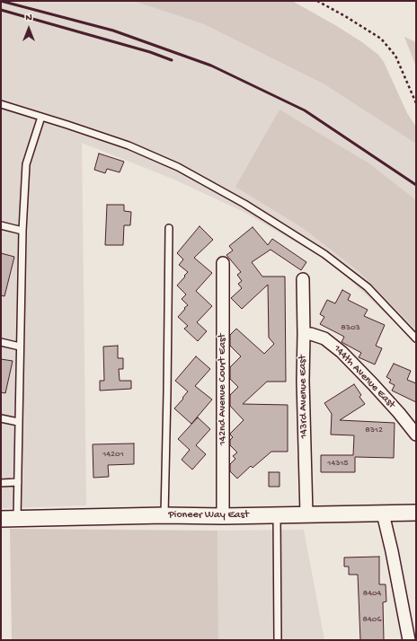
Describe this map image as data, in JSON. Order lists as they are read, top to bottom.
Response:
{
  "streets": {
    "street": [
      "144th Avenue East",
      "142nd Avenue Court East",
      "143rd Avenue East",
      "Pioneer Way East"
    ]
  },
  "crossings": [
    ["144th Avenue East", "143rd Avenue East"],
    ["142nd Avenue Court East", "Pioneer Way East"],
    ["143rd Avenue East", "Pioneer Way East"]
  ],
  "house_numbers": [
    "8303",
    "8312",
    "14201",
    "14315",
    "8404",
    "8406"
  ],
  "north": "top"
}
